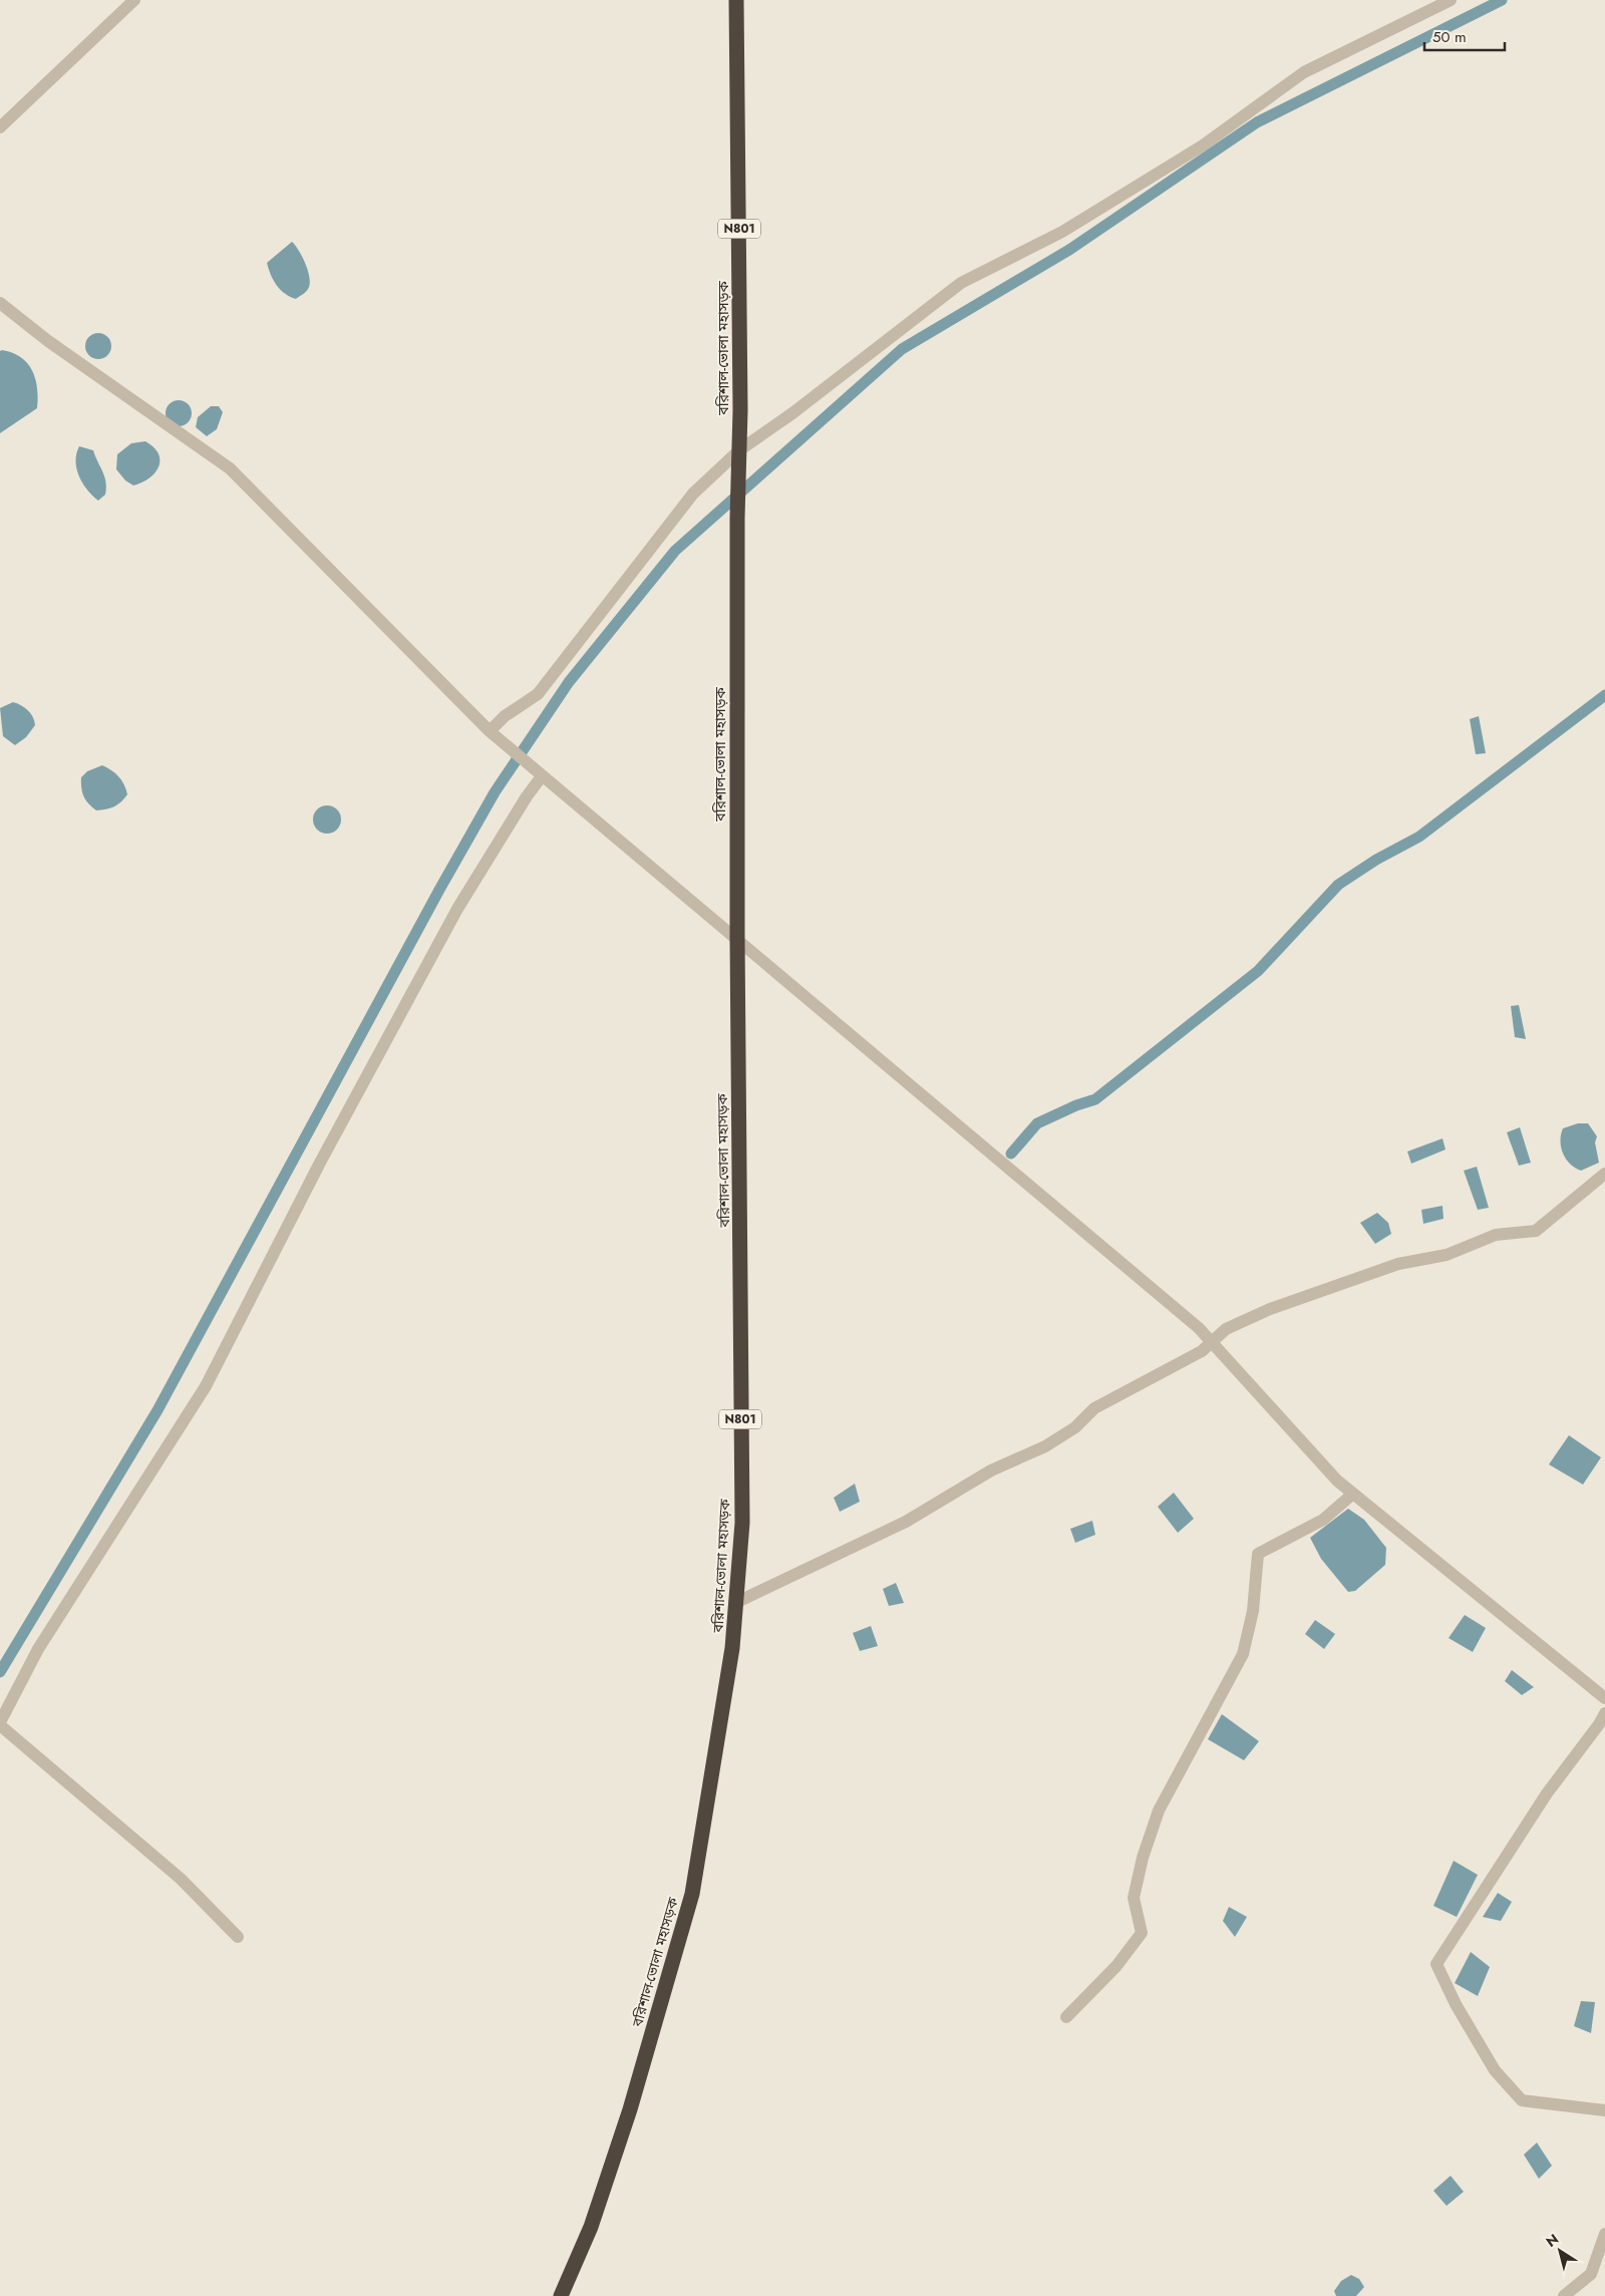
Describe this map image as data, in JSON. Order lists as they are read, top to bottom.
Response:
{
  "streets": {
    "highway": ["N801", "বরিশাল-ভোলা মহাসড়ক"]
  },
  "scale_bar": "50 m",
  "north": "top left"
}
